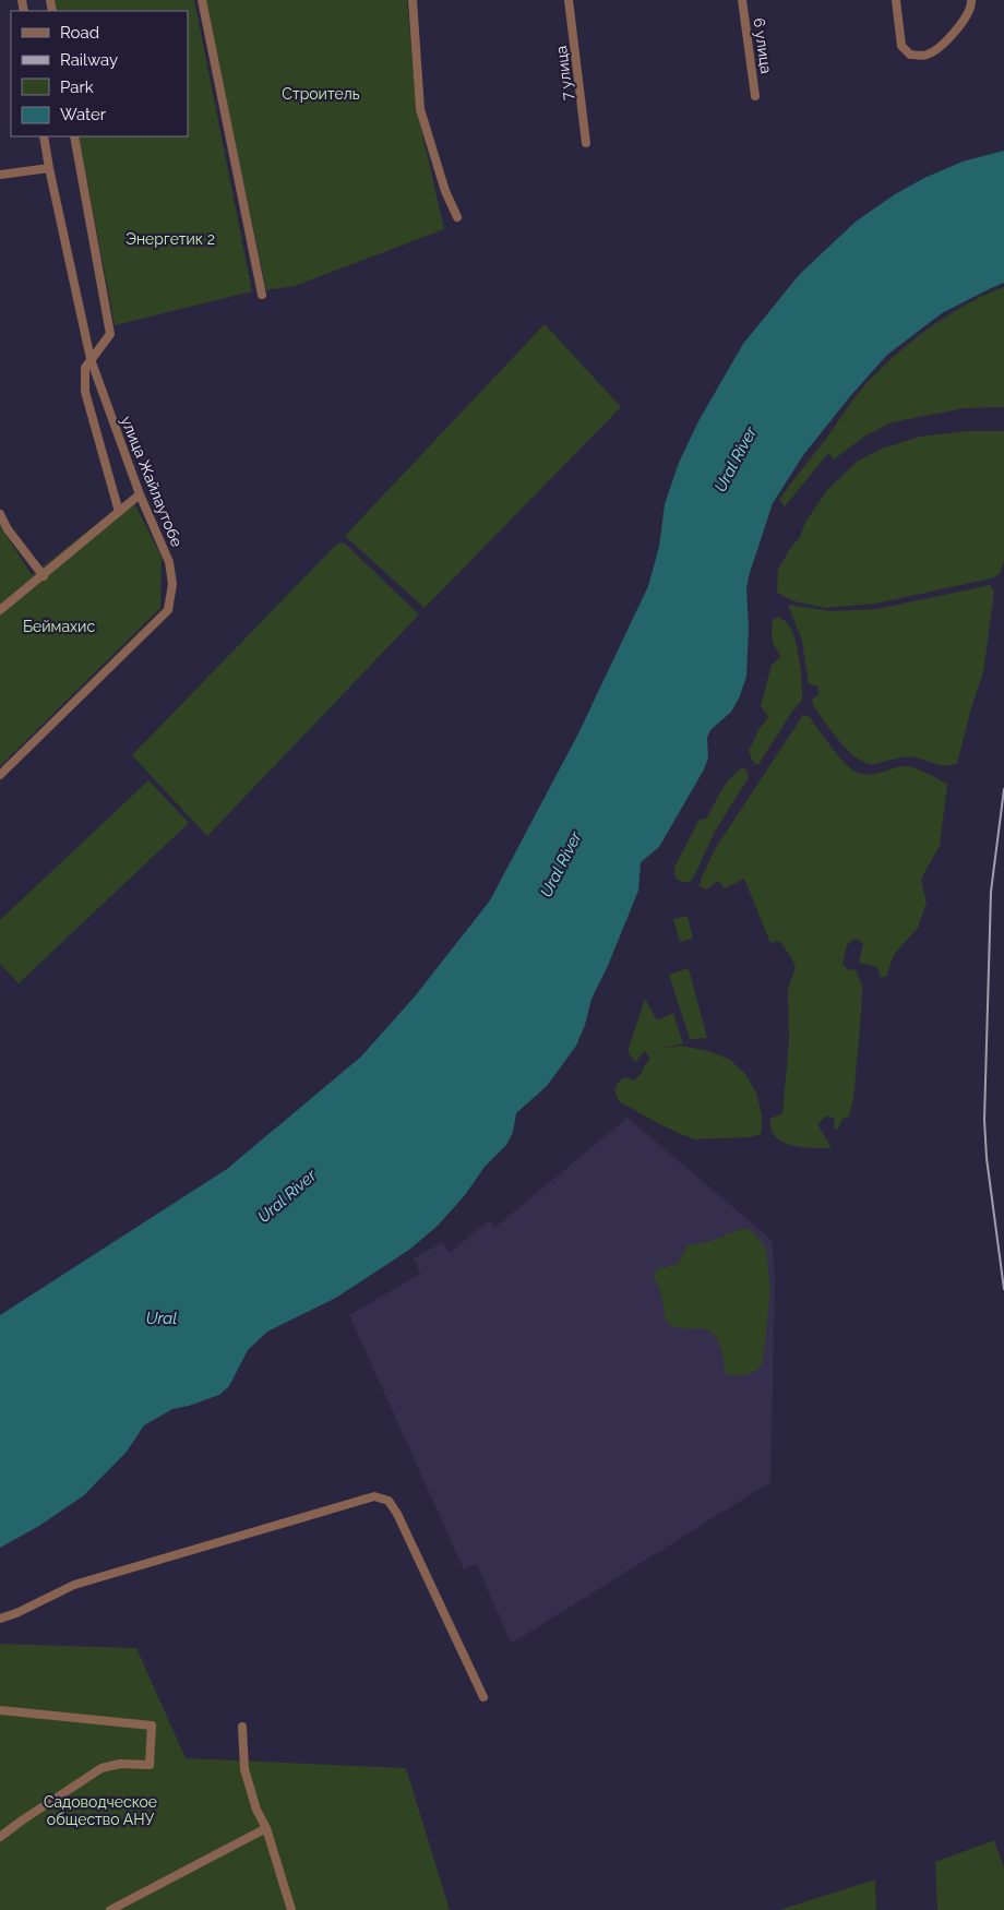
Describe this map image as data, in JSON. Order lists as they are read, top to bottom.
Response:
{
  "streets": {
    "street": ["6 улица", "7 улица", "улица Жайлаутобе"]
  },
  "water": ["Ural River", "Ural"],
  "parks": [
    "Строитель",
    "Энергетик 2",
    "Беймахис",
    "Садоводческое общество АНУ"
  ],
  "legend": [
    "Road",
    "Railway",
    "Park",
    "Water"
  ]
}
